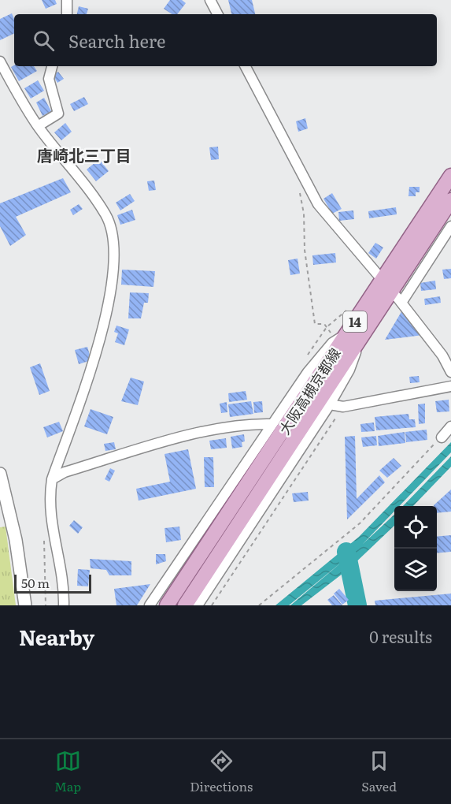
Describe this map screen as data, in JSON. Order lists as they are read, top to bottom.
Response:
{
  "streets": {
    "main road": ["14", "大阪高槻京都線"]
  },
  "districts": ["唐崎北三丁目"],
  "scale_bar": "50 m",
  "page": {
    "search": "Search here",
    "scale": "50 m",
    "heading": ["Nearby", "0 results"],
    "nav": ["Map", "Directions", "Saved"]
  }
}
